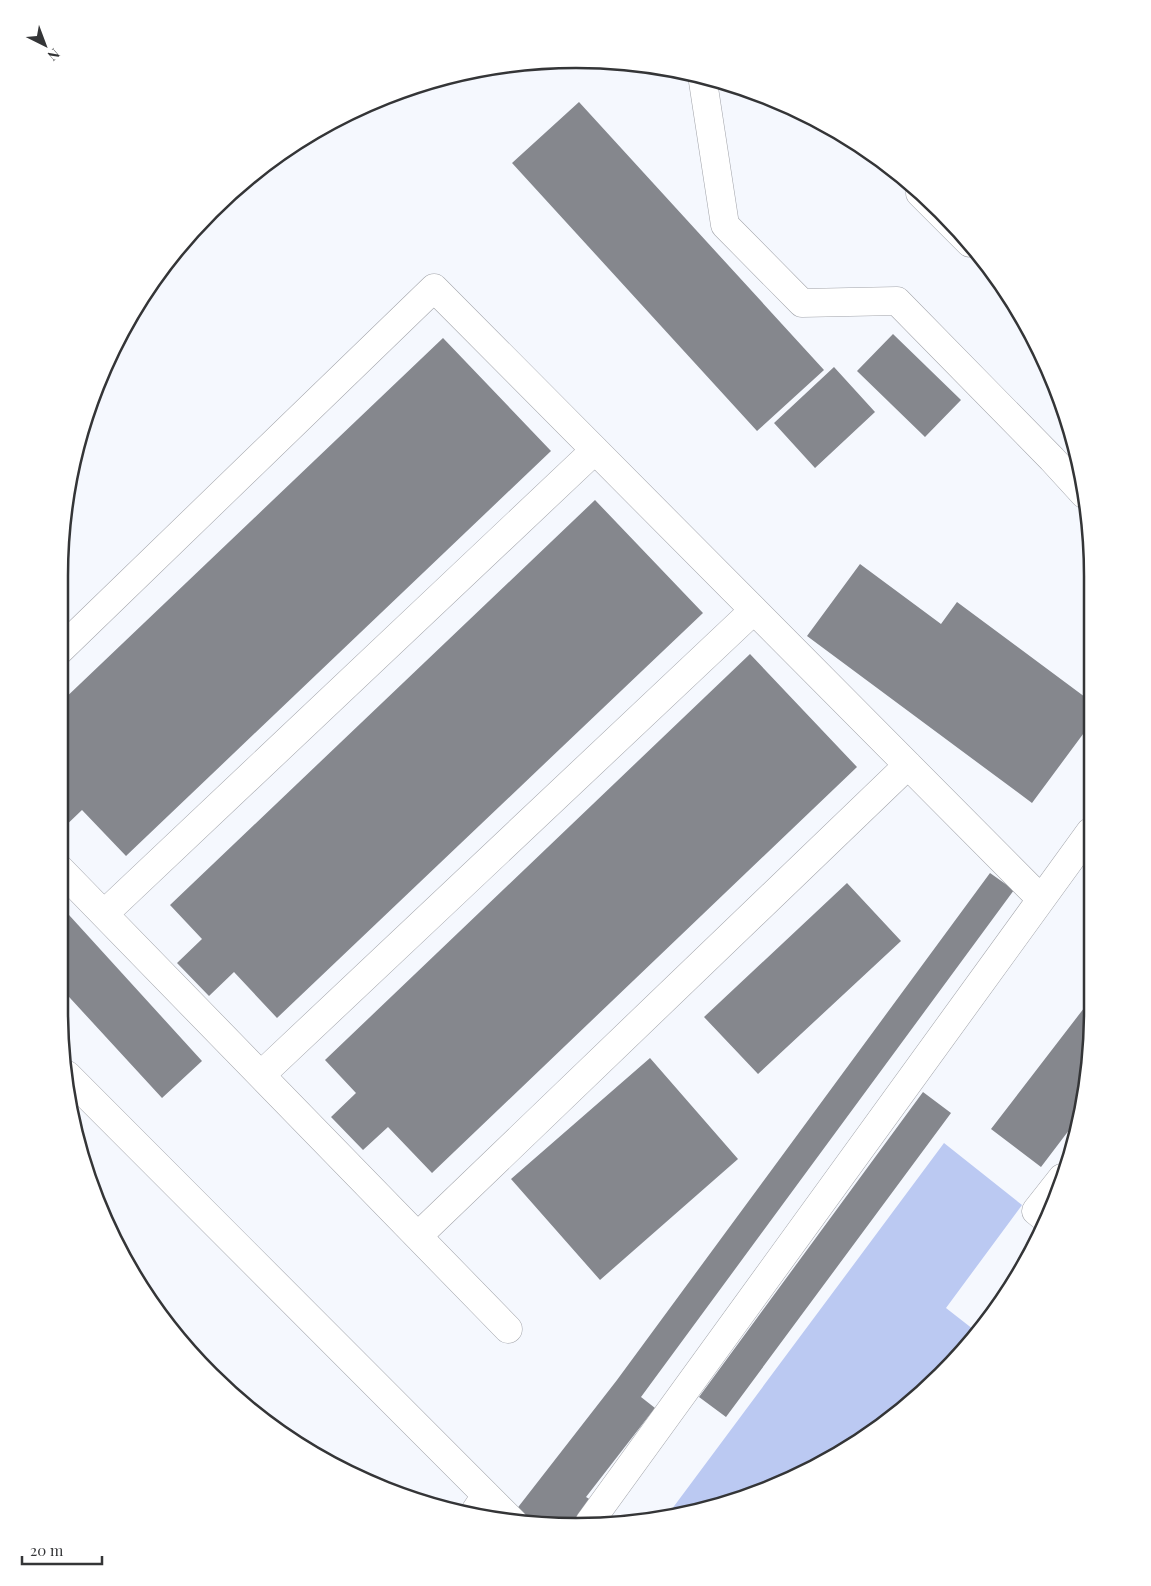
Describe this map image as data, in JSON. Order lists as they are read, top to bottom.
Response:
{
  "scale_bar": "20 m",
  "north": "bottom right"
}
